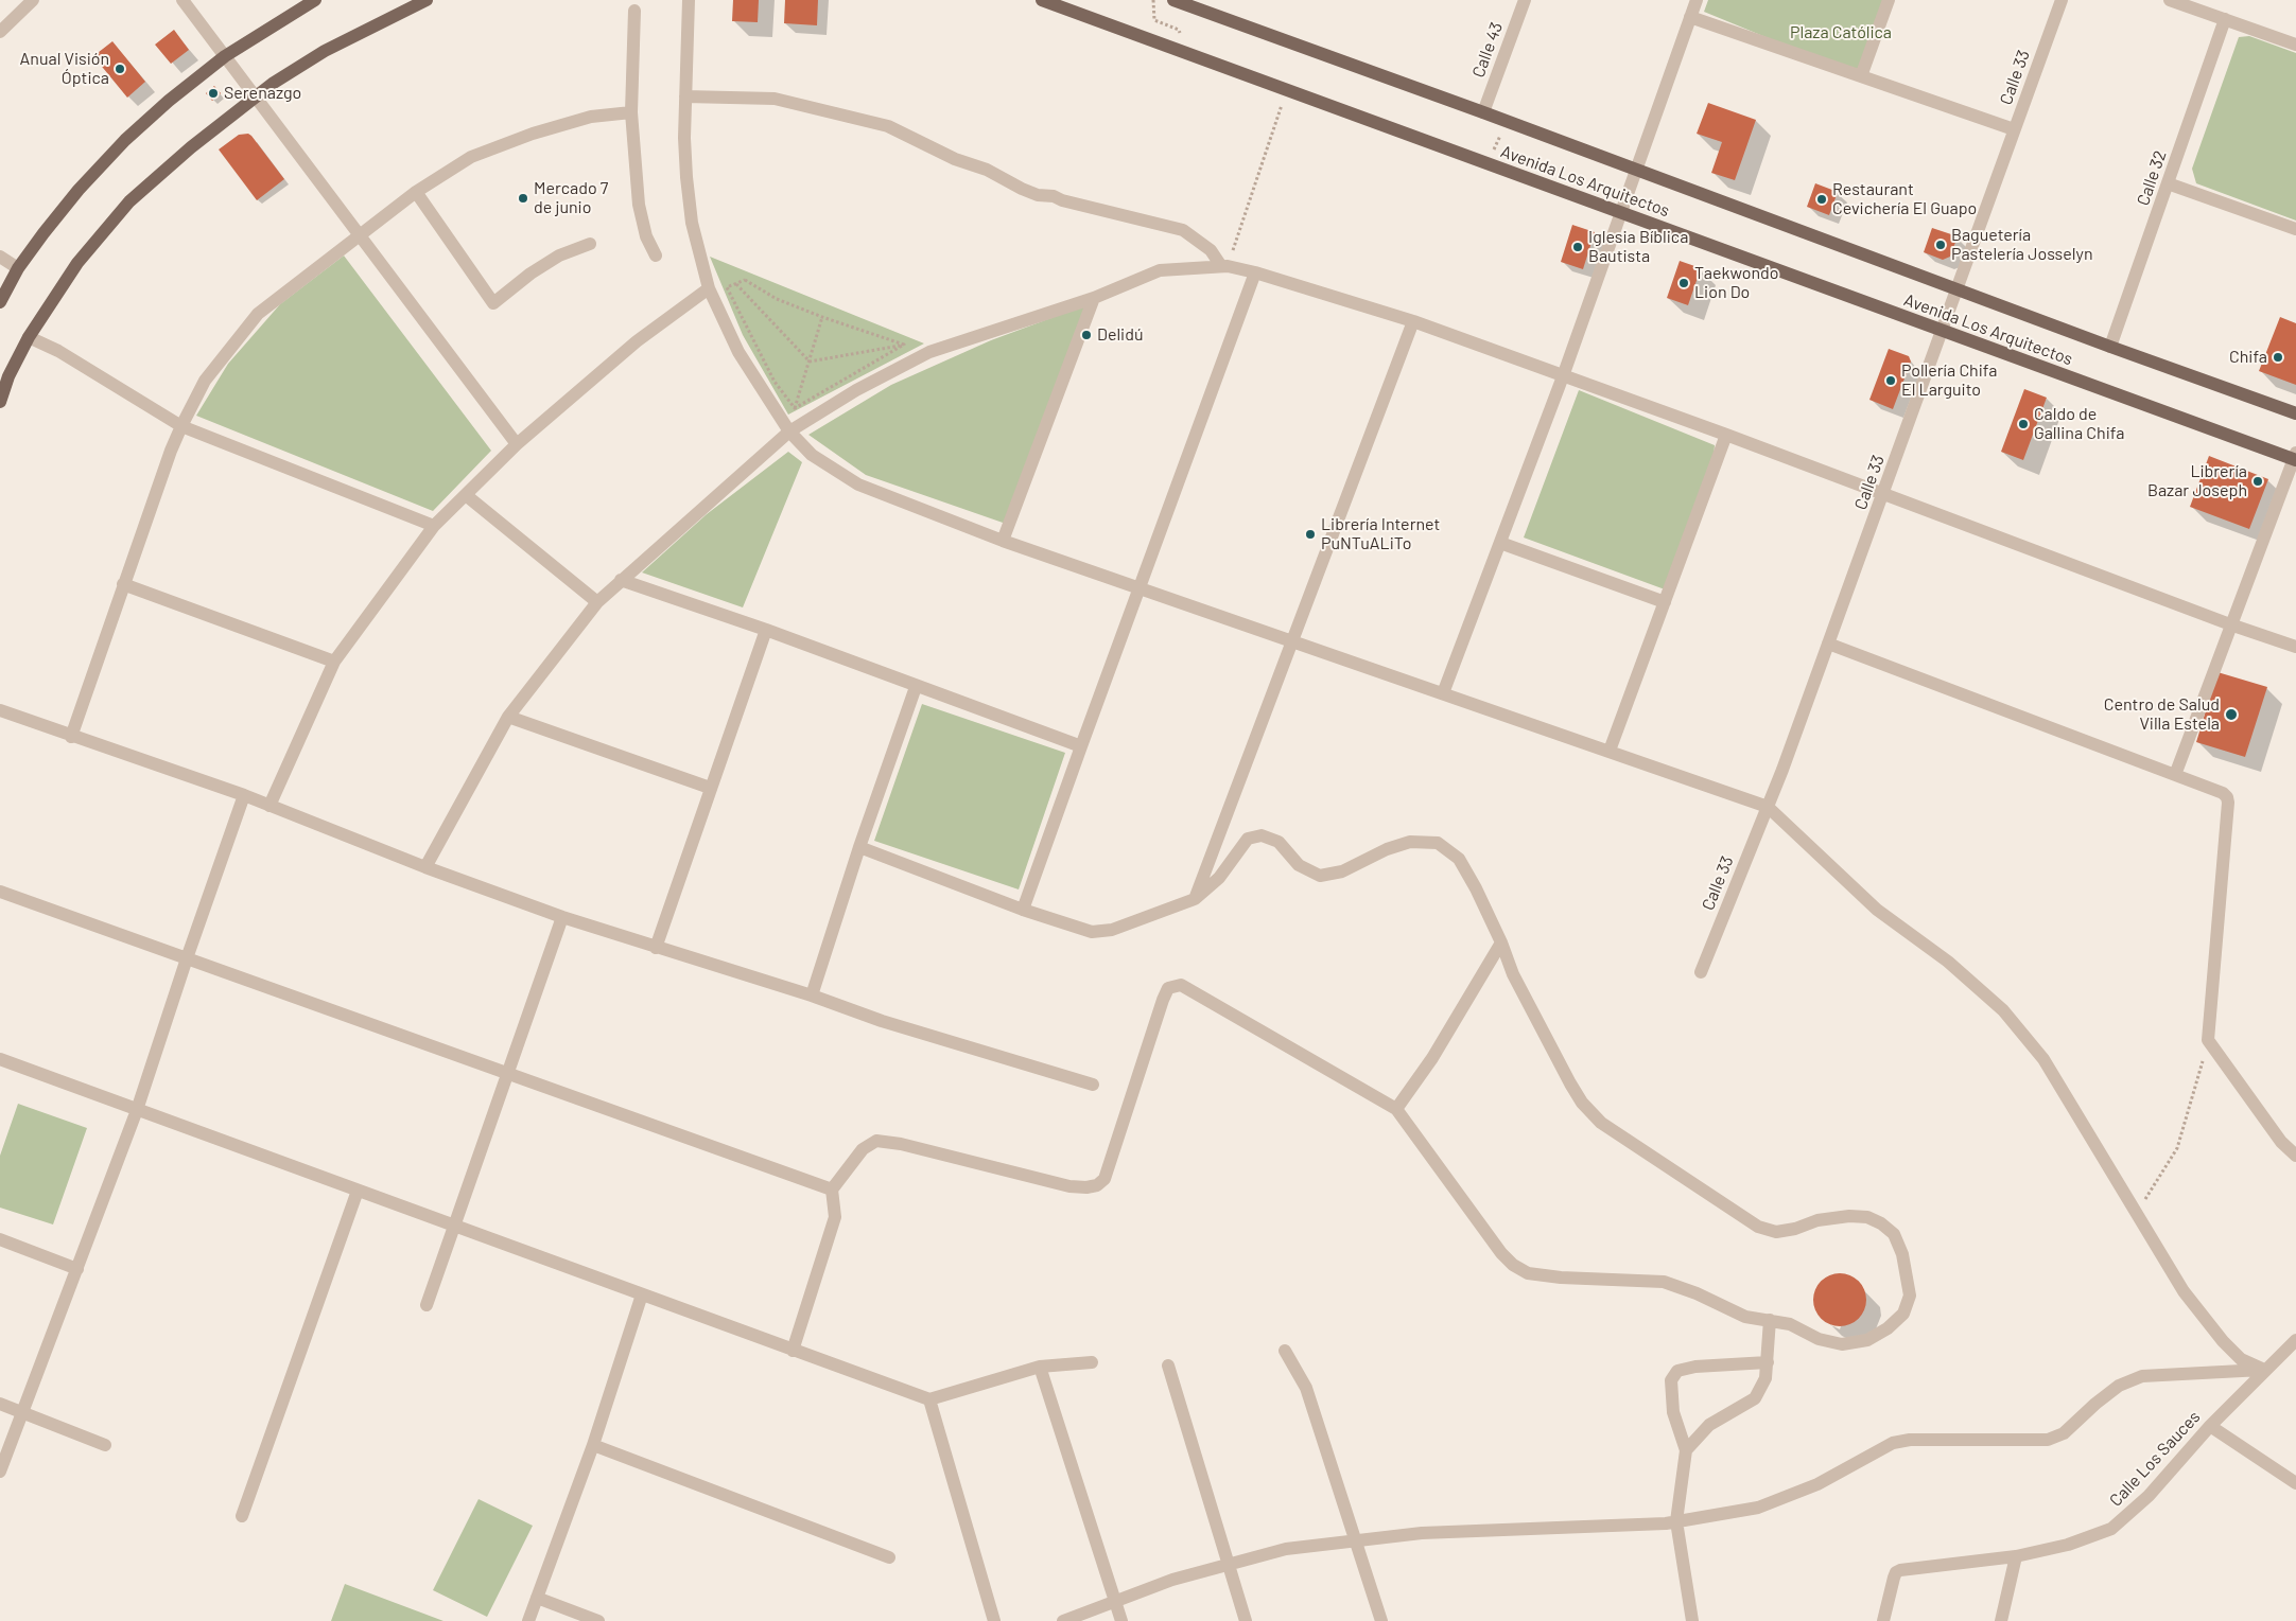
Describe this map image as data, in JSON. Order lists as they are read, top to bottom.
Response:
{
  "streets": {
    "main road": ["Avenida Los Arquitectos"],
    "street": [
      "Calle 43",
      "Calle 33",
      "Calle 32",
      "Calle Los Sauces"
    ]
  },
  "crossings": [
    ["Calle 43", "Avenida Los Arquitectos"],
    ["Calle 33", "Avenida Los Arquitectos"],
    ["Calle 32", "Avenida Los Arquitectos"]
  ],
  "parks": ["Plaza Católica"],
  "places": [
    "Anual Visión Óptica",
    "Serenazgo",
    "Mercado 7 de junio",
    "Restaurant Cevichería El Guapo",
    "Baguetería Pastelería Josselyn",
    "Iglesia Bíblica Bautista",
    "Taekwondo Lion Do",
    "Delidú",
    "Chifa",
    "Pollería Chifa El Larguito",
    "Caldo de Gallina Chifa",
    "Librería Bazar Joseph",
    "Librería Internet PuNTuALiTo",
    "Centro de Salud Villa Estela"
  ]
}
